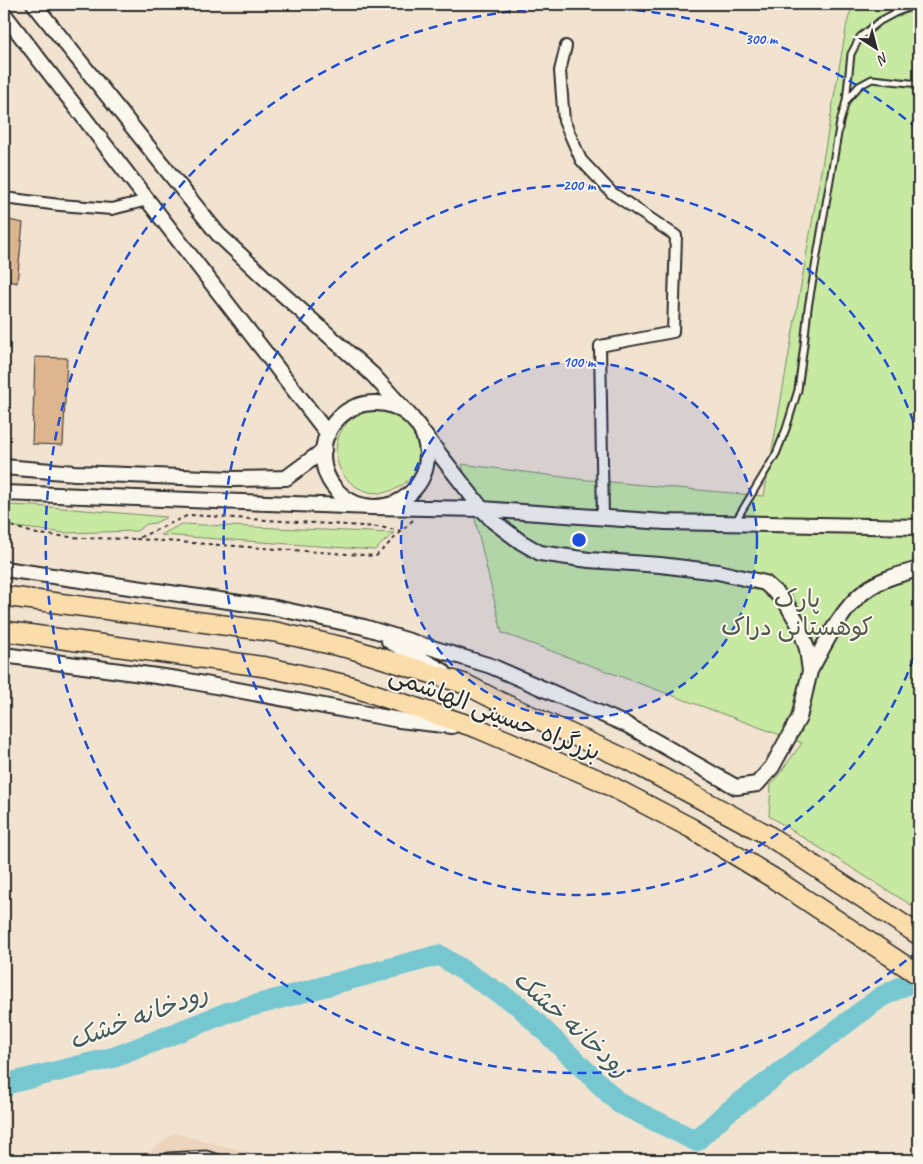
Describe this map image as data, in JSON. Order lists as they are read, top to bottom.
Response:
{
  "streets": {
    "highway": ["بزرگراه حسینی الهاشمی"]
  },
  "water": ["رودخانه خشک"],
  "parks": ["پارک کوهستانی دراک"],
  "north": "bottom right",
  "rings": ["300 m", "200 m", "100 m"]
}
